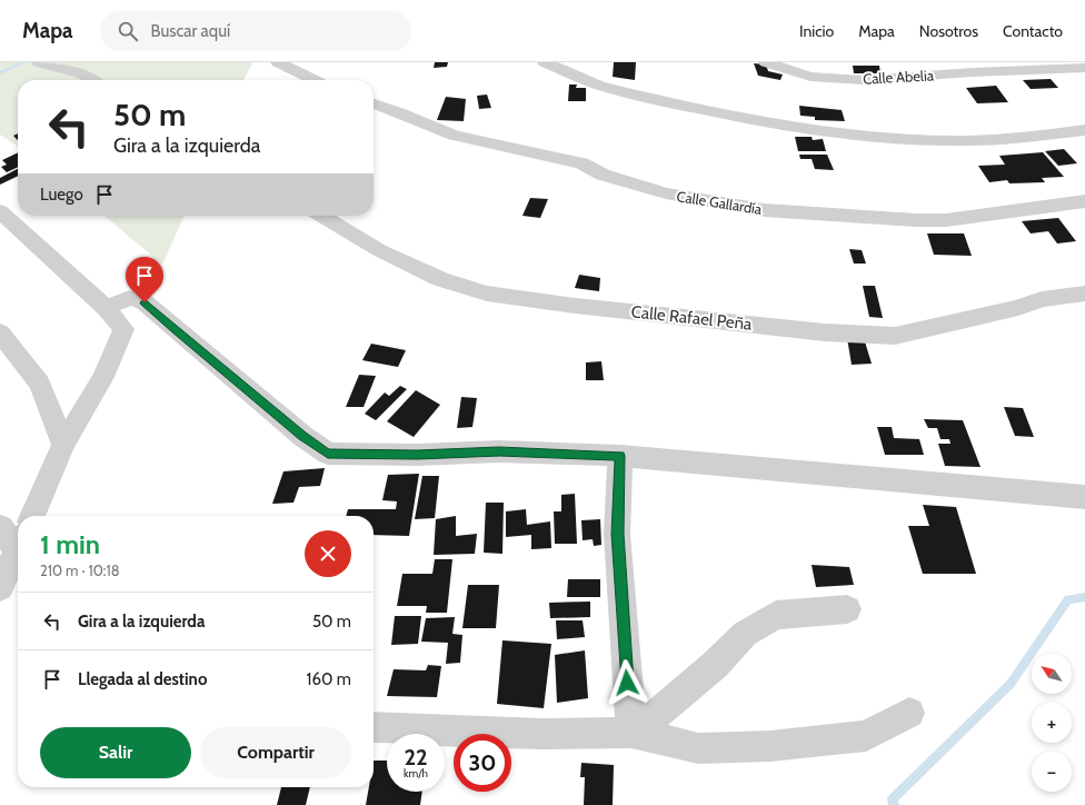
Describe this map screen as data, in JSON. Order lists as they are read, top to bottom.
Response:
{
  "streets": {
    "street": ["Calle Abelia", "Calle Gallardía", "Calle Rafael Peña"]
  },
  "north": "top left",
  "page": {
    "header": "Mapa",
    "search": "Buscar aquí",
    "nav": [
      "Inicio",
      "Mapa",
      "Nosotros",
      "Contacto"
    ],
    "turn": ["50 m", "Gira a la izquierda"],
    "then": "Luego",
    "heading": ["1 min", "210 m · 10:18"],
    "list": [
      {
        "name": "Gira a la izquierda",
        "value": "50 m"
      },
      {
        "name": "Llegada al destino",
        "value": "160 m"
      }
    ],
    "map_buttons": ["+", "−"],
    "buttons": ["Salir", "Compartir"],
    "speed": "22 km/h",
    "limit": "30"
  }
}
